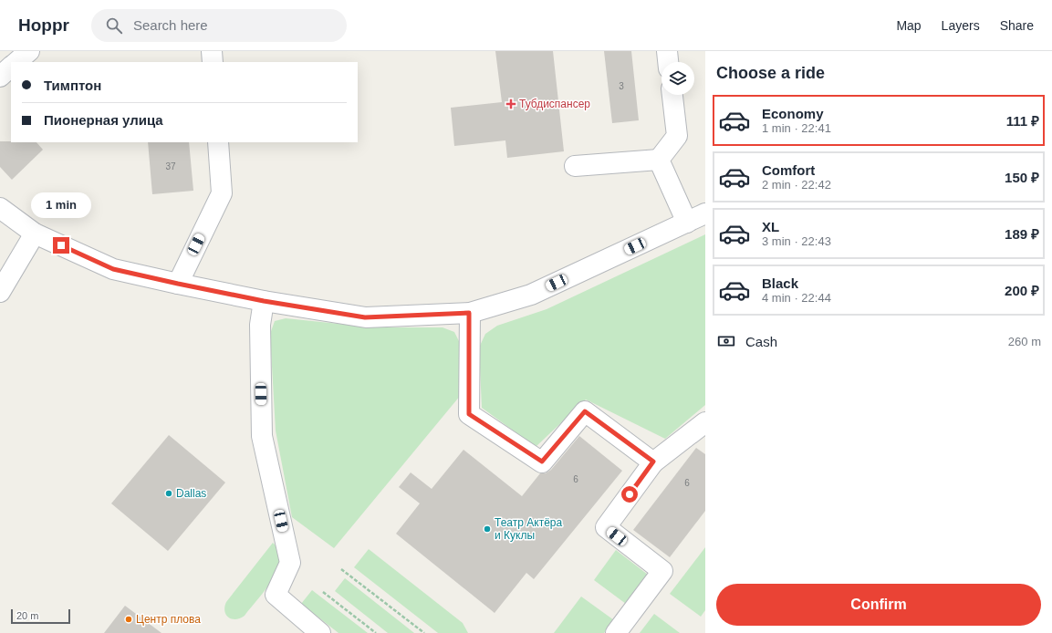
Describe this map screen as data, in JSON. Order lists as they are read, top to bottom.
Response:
{
  "places": {
    "health": ["Тубдиспансер"],
    "other": ["Dallas", "Театр Актёра и Куклы", "Центр плова"]
  },
  "house_numbers": [
    "3",
    "37",
    "6",
    "6"
  ],
  "scale_bar": "20 m",
  "page": {
    "header": "Hoppr",
    "search": "Search here",
    "nav": ["Map", "Layers", "Share"],
    "heading": "Choose a ride",
    "banner": ["Тимптон", "Пионерная улица"],
    "list": [
      {
        "name": "Economy",
        "note": "1 min · 22:41",
        "value": "111 ₽"
      },
      {
        "name": "Comfort",
        "note": "2 min · 22:42",
        "value": "150 ₽"
      },
      {
        "name": "XL",
        "note": "3 min · 22:43",
        "value": "189 ₽"
      },
      {
        "name": "Black",
        "note": "4 min · 22:44",
        "value": "200 ₽"
      }
    ],
    "bubble": "1 min",
    "pay": ["Cash", "260 m"],
    "buttons": "Confirm",
    "scale": "20 m"
  }
}
